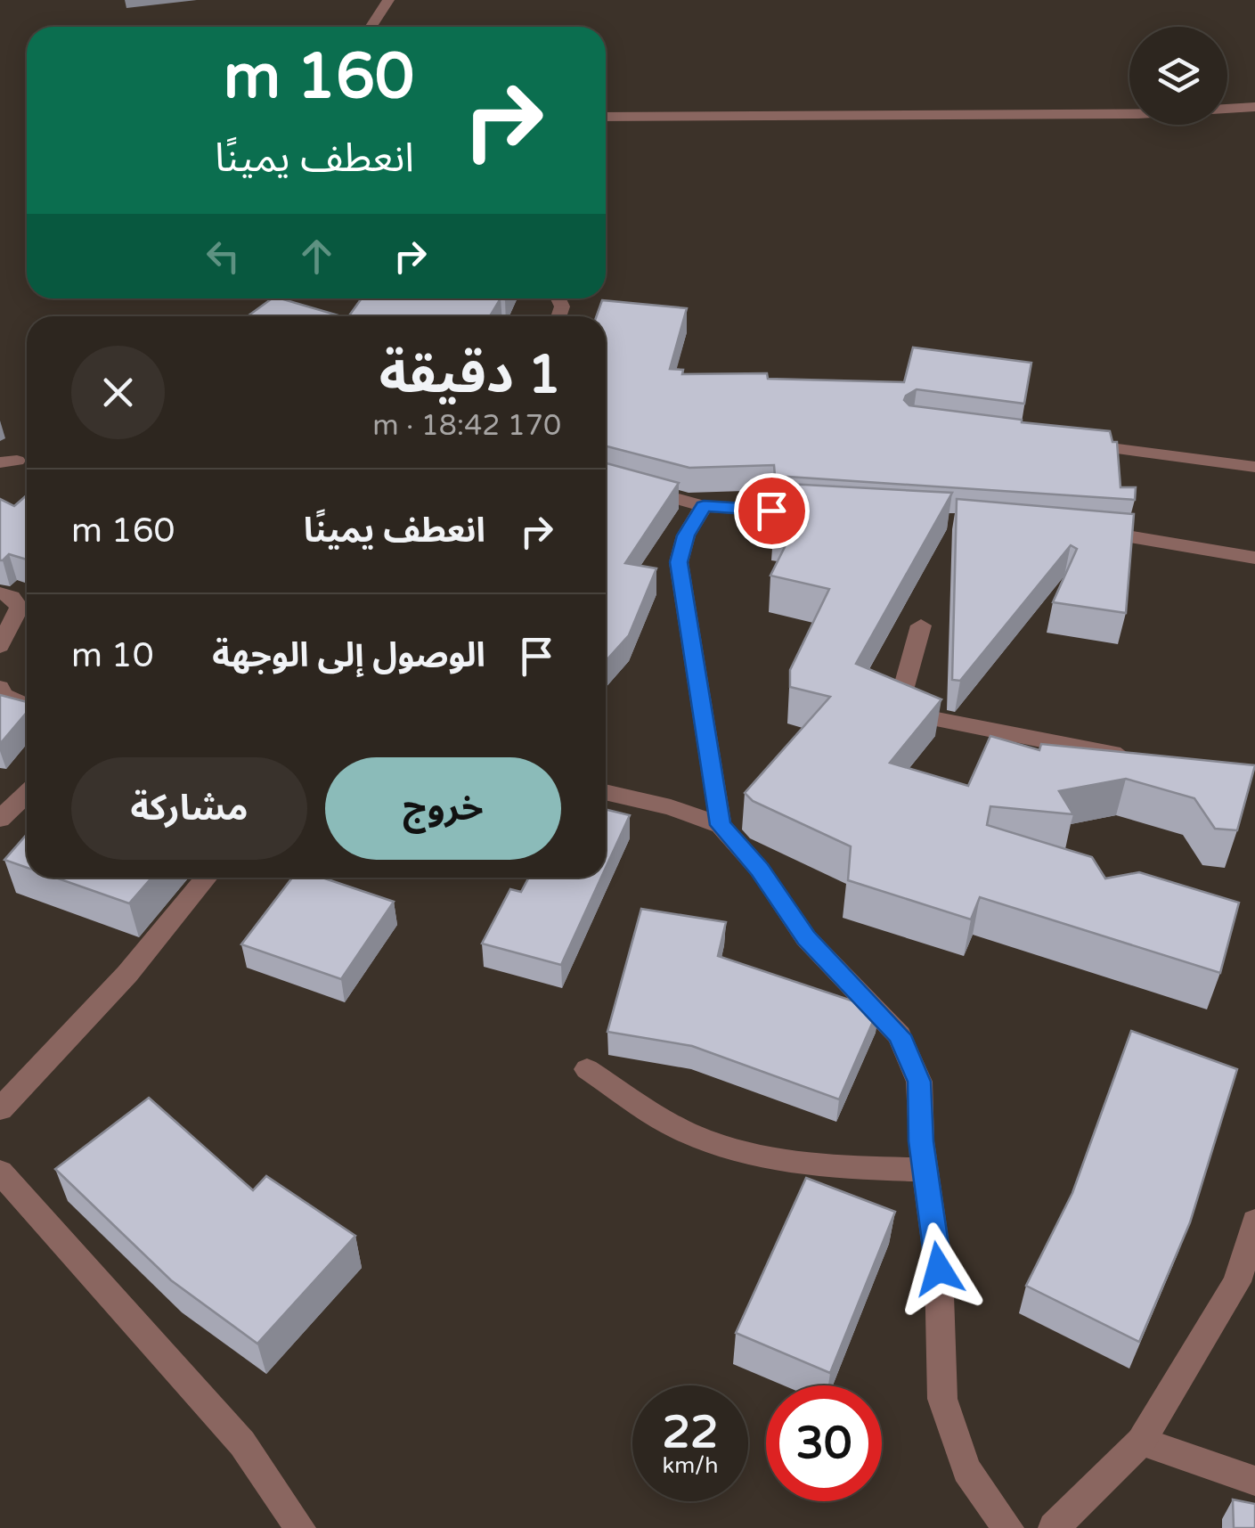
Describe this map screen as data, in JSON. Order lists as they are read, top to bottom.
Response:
{
  "page": {
    "turn": ["160 m", "انعطف يمينًا"],
    "heading": ["1 دقيقة", "170 m · 18:42"],
    "list": [
      {
        "name": "انعطف يمينًا",
        "value": "160 m"
      },
      {
        "name": "الوصول إلى الوجهة",
        "value": "10 m"
      }
    ],
    "buttons": ["خروج", "مشاركة"],
    "speed": "22 km/h",
    "limit": "30"
  }
}
